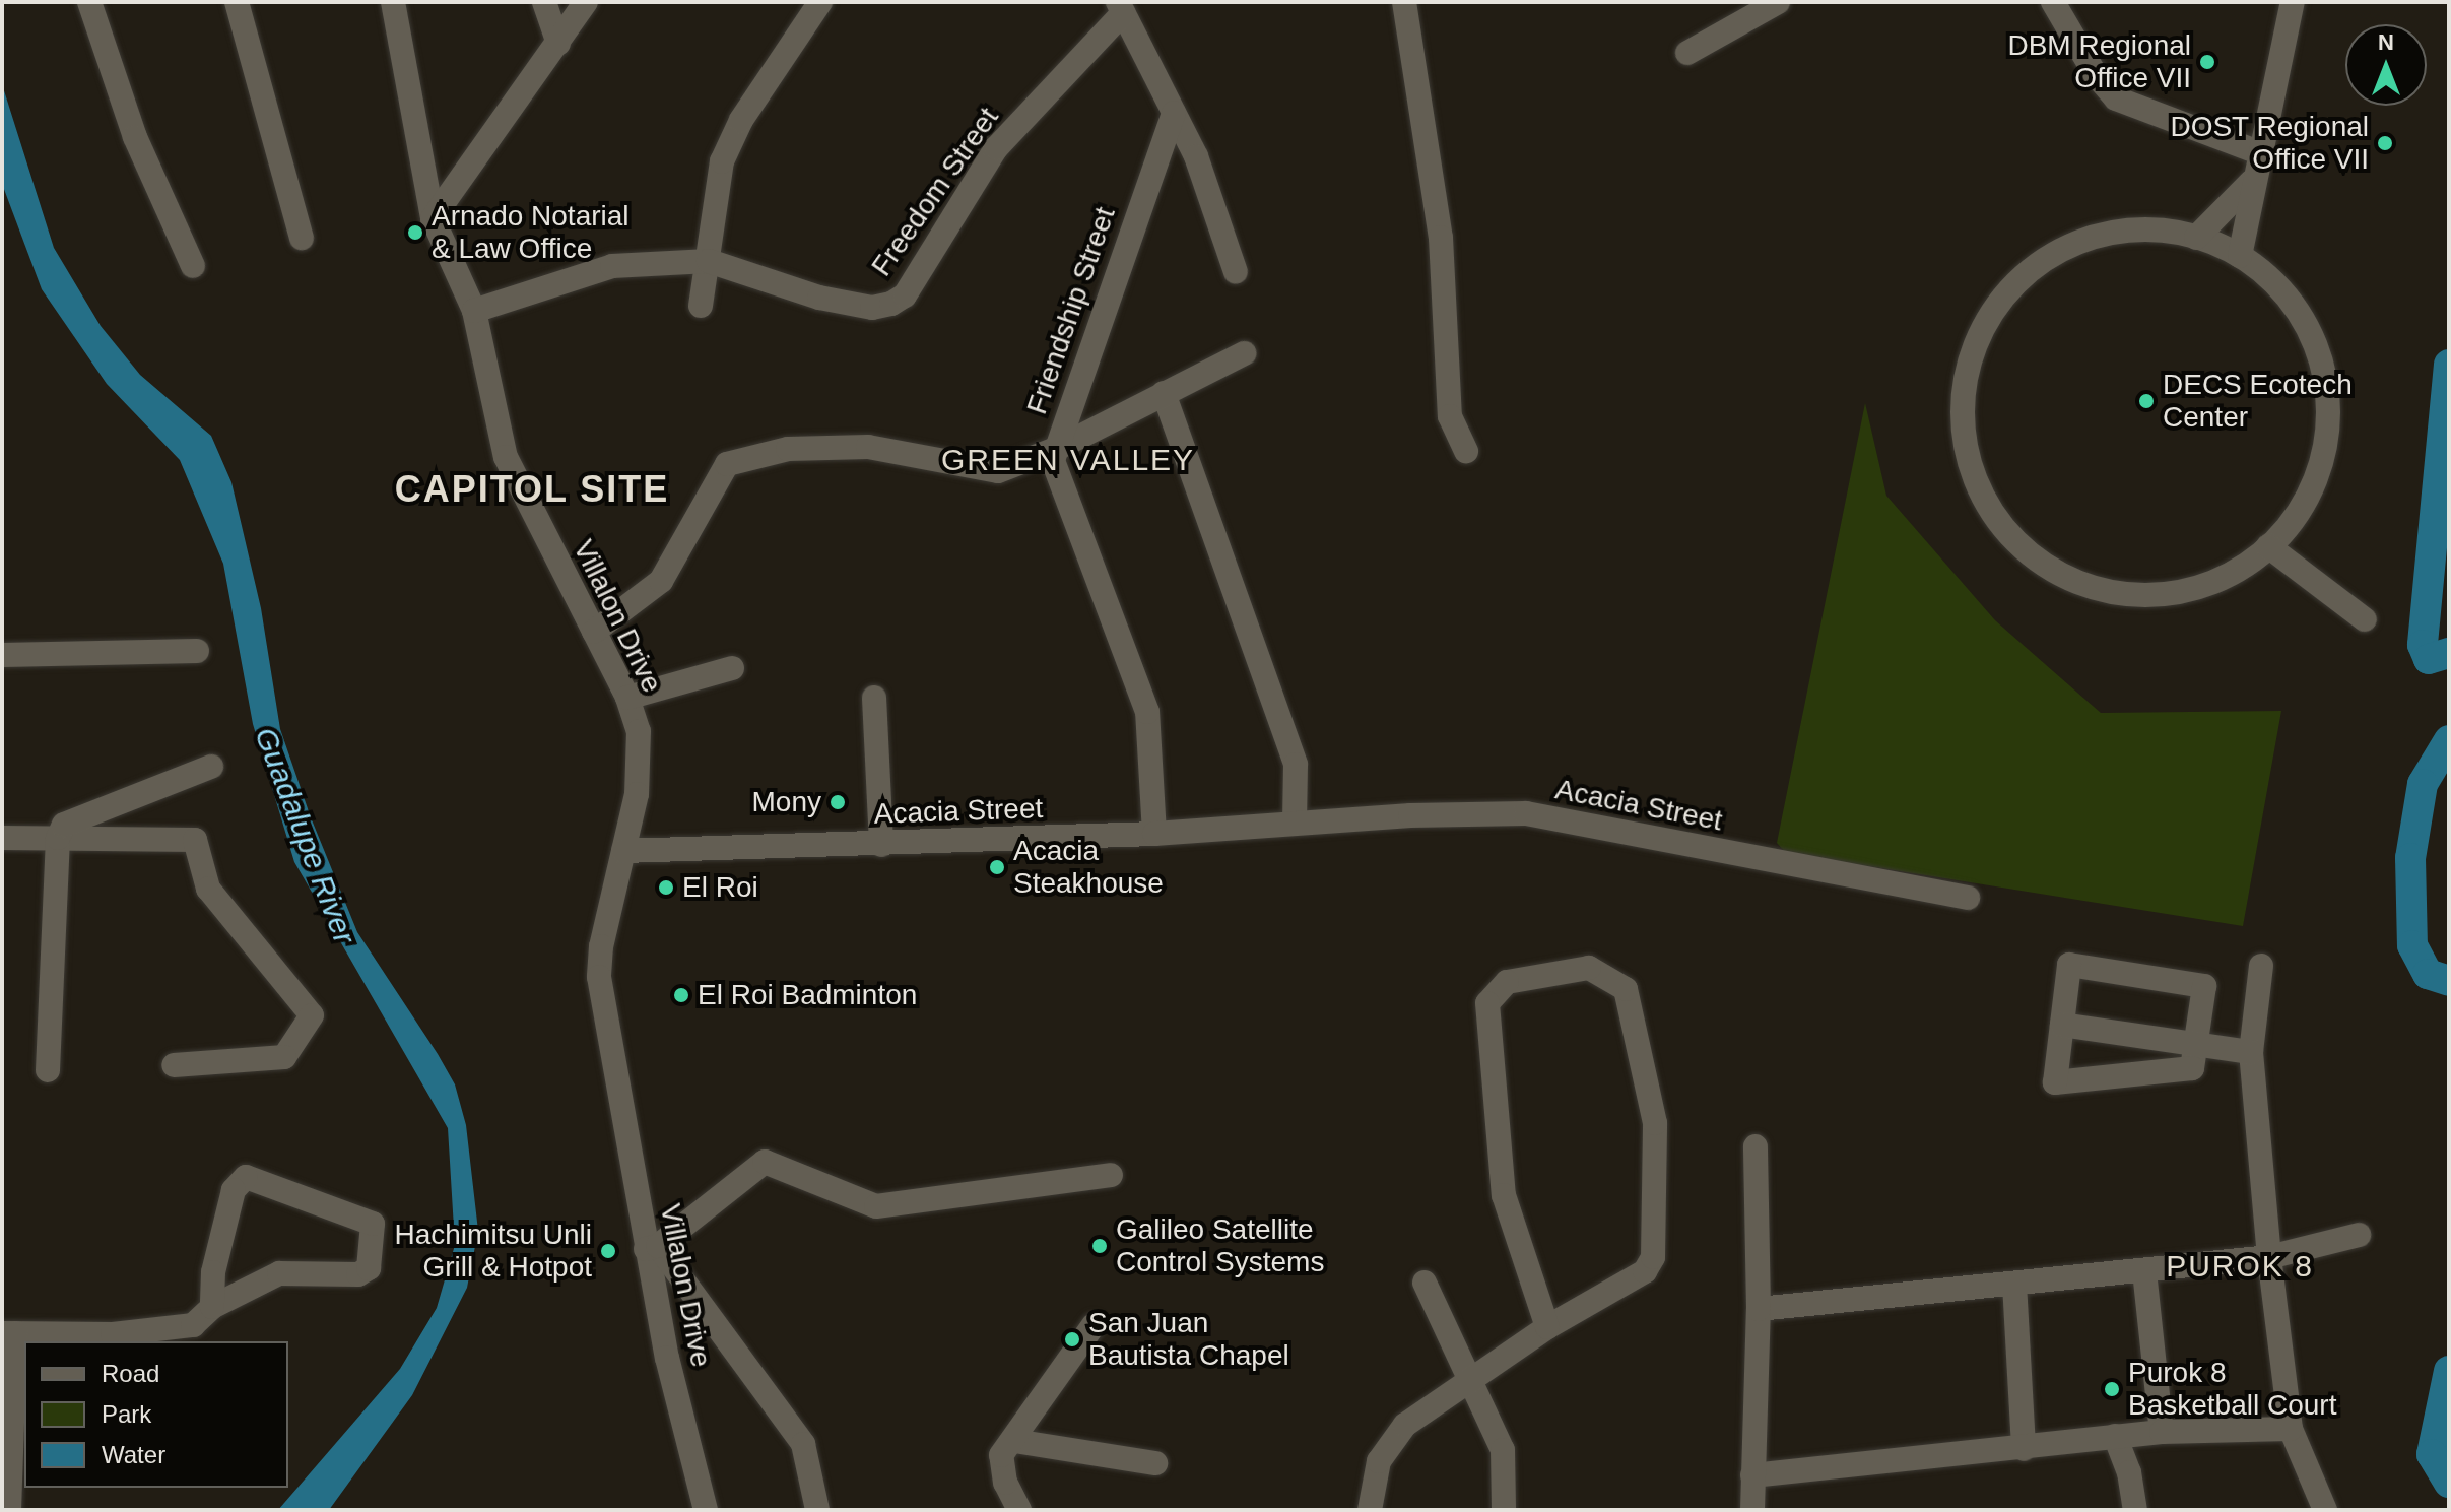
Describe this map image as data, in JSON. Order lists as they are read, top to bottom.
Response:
{
  "streets": {
    "street": [
      "Freedom Street",
      "Friendship Street",
      "Villalon Drive",
      "Acacia Street"
    ]
  },
  "crossings": [
    ["Freedom Street", "Villalon Drive"],
    ["Friendship Street", "Acacia Street"],
    ["Villalon Drive", "Acacia Street"]
  ],
  "districts": ["GREEN VALLEY", "CAPITOL SITE", "PUROK 8"],
  "water": ["Guadalupe River"],
  "places": [
    "DBM Regional Office VII",
    "DOST Regional Office VII",
    "Arnado Notarial & Law Office",
    "DECS Ecotech Center",
    "Mony",
    "Acacia Steakhouse",
    "El Roi",
    "El Roi Badminton",
    "Galileo Satellite Control Systems",
    "Hachimitsu Unli Grill & Hotpot",
    "San Juan Bautista Chapel",
    "Purok 8 Basketball Court"
  ],
  "legend": ["Road", "Park", "Water"],
  "north": "top"
}
